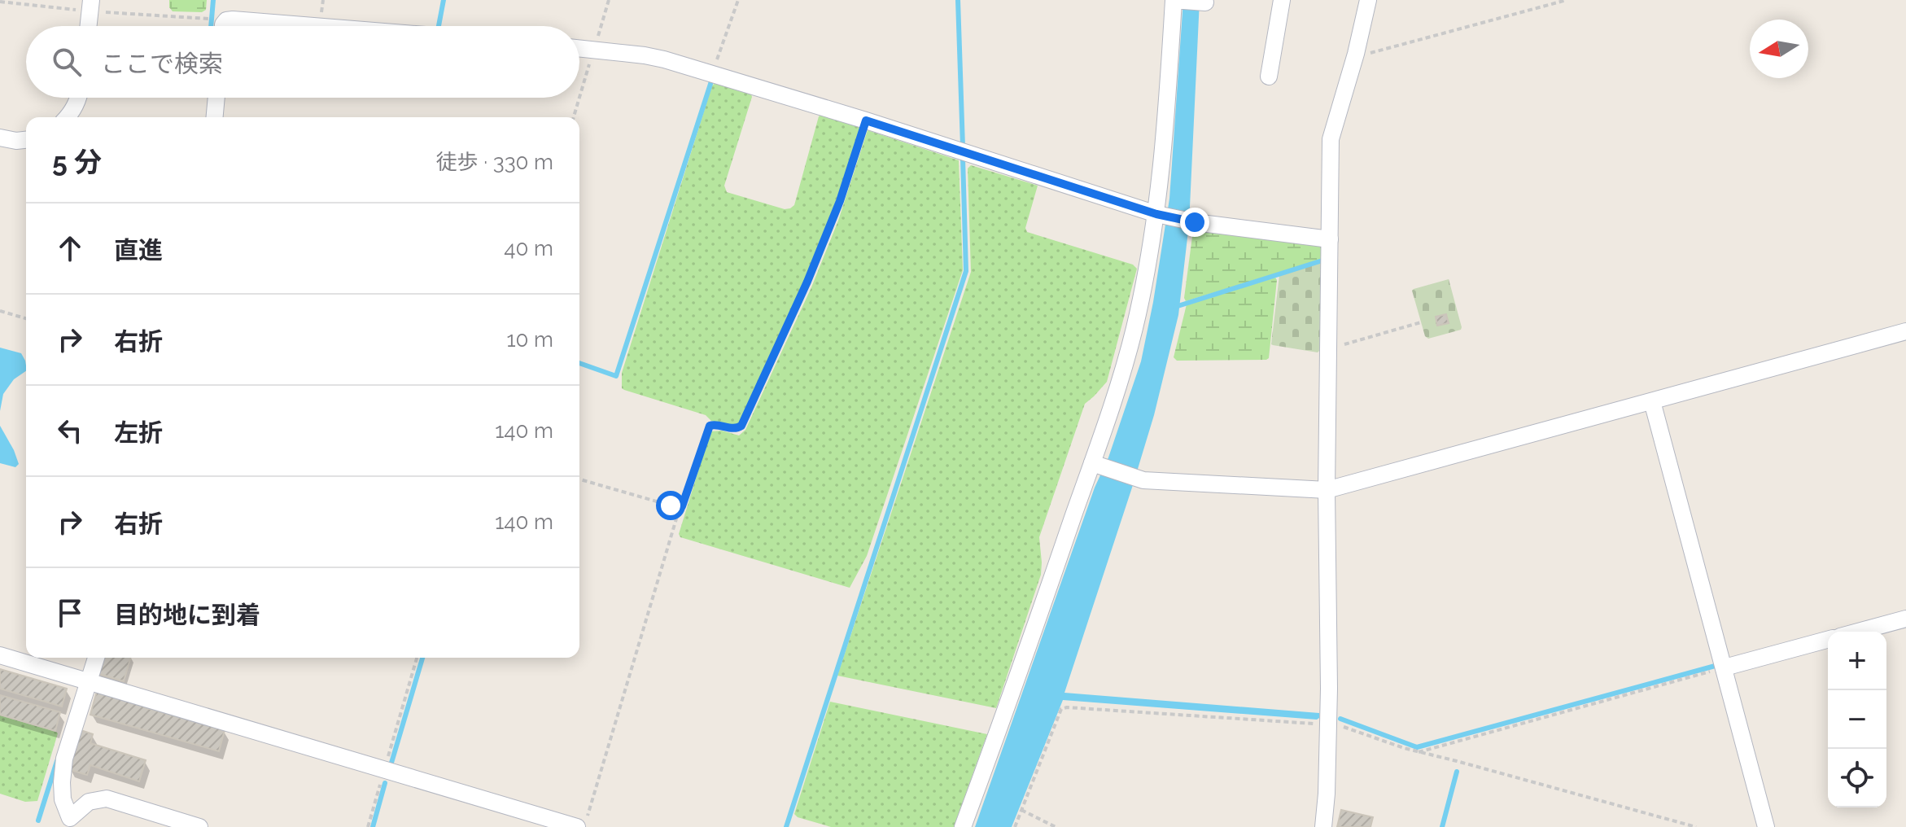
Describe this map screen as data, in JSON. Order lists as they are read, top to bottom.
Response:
{
  "north": "left",
  "page": {
    "search": "ここで検索",
    "heading": ["5 分", "徒歩 · 330 m"],
    "list": [
      ["直進", "40 m"],
      ["右折", "10 m"],
      ["左折", "140 m"],
      ["右折", "140 m"],
      "目的地に到着"
    ],
    "map_buttons": ["+", "−"]
  }
}
